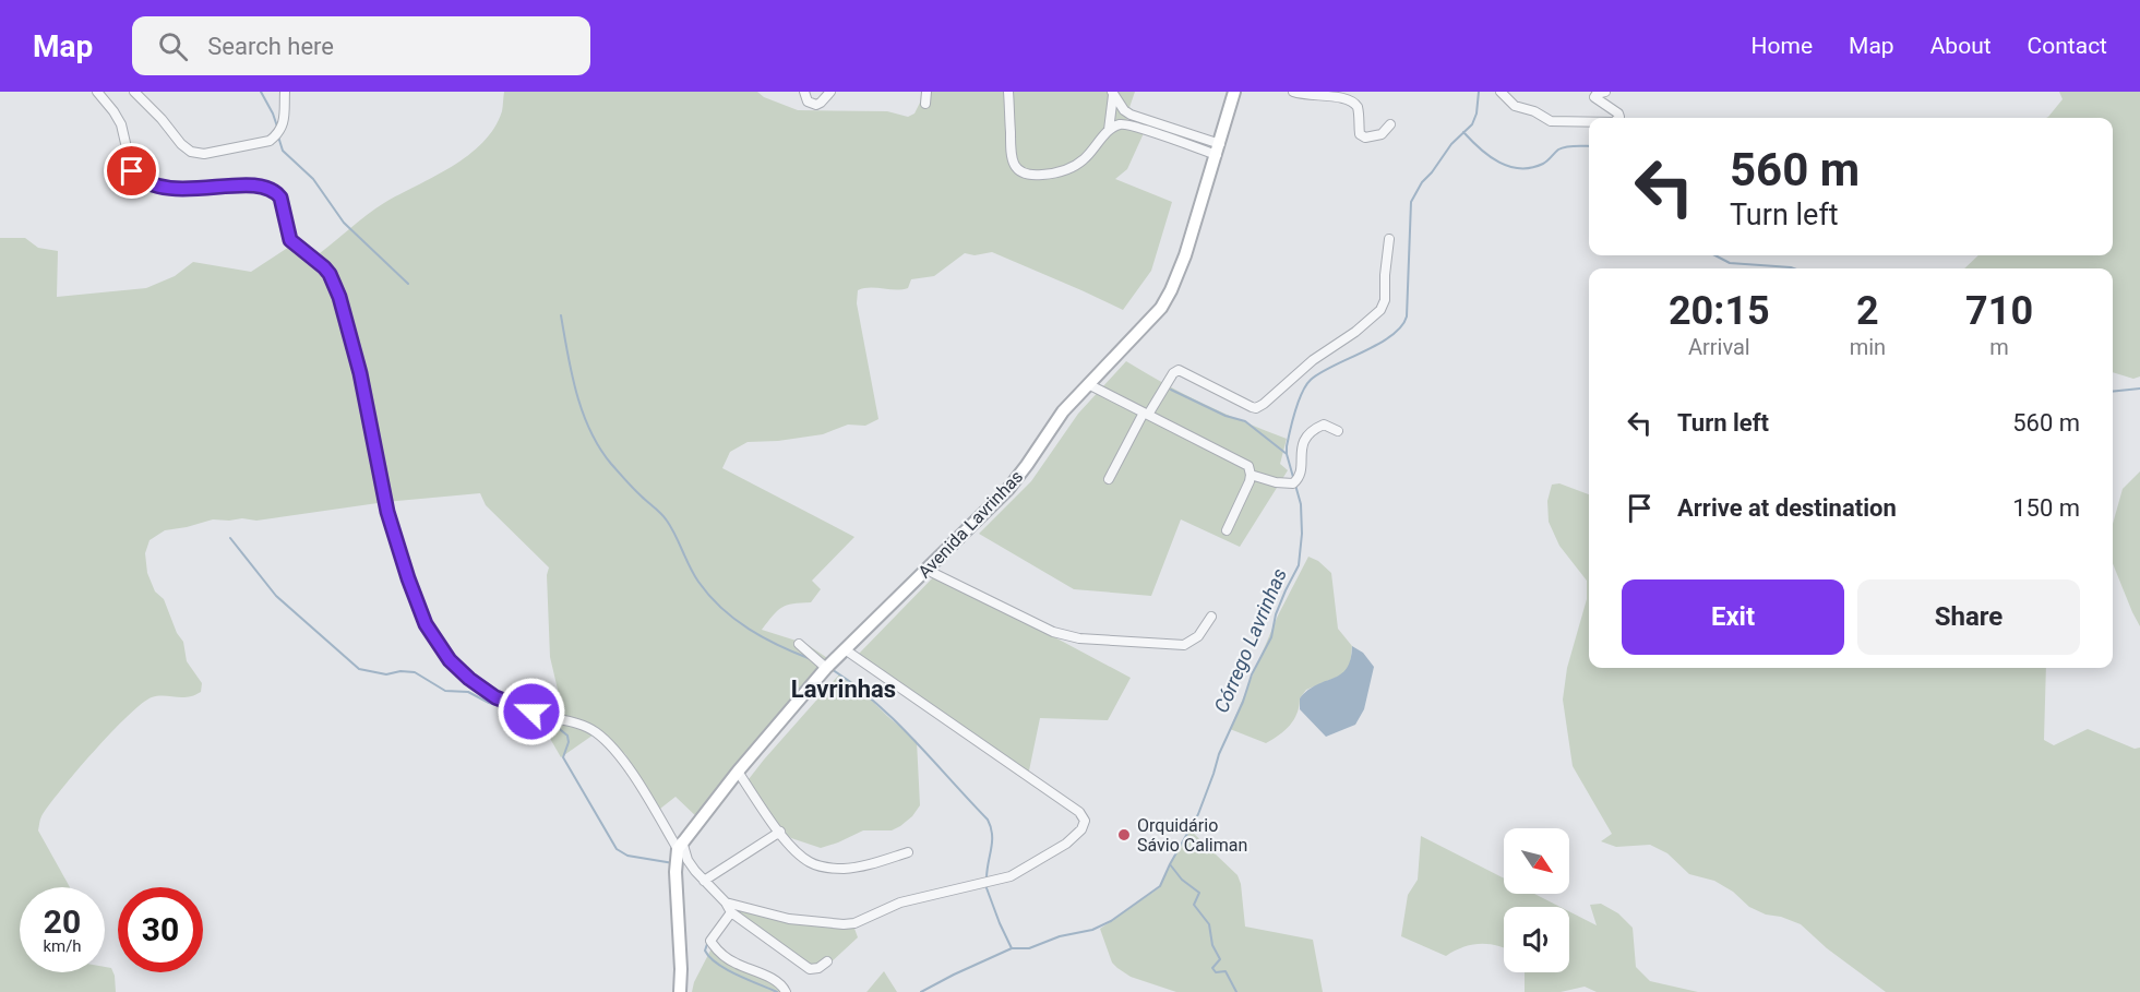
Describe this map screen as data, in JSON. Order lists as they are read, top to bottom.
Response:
{
  "streets": {
    "street": ["Avenida Lavrinhas"]
  },
  "districts": ["Lavrinhas"],
  "water": ["Córrego Lavrinhas"],
  "places": ["Orquidário Sávio Caliman"],
  "north": "bottom right",
  "page": {
    "header": "Map",
    "search": "Search here",
    "nav": [
      "Home",
      "Map",
      "About",
      "Contact"
    ],
    "turn": ["560 m", "Turn left"],
    "eta": [
      "20:15",
      "Arrival",
      "2",
      "min",
      "710",
      "m"
    ],
    "list": [
      {
        "name": "Turn left",
        "value": "560 m"
      },
      {
        "name": "Arrive at destination",
        "value": "150 m"
      }
    ],
    "buttons": ["Exit", "Share"],
    "speed": "20 km/h",
    "limit": "30"
  }
}
